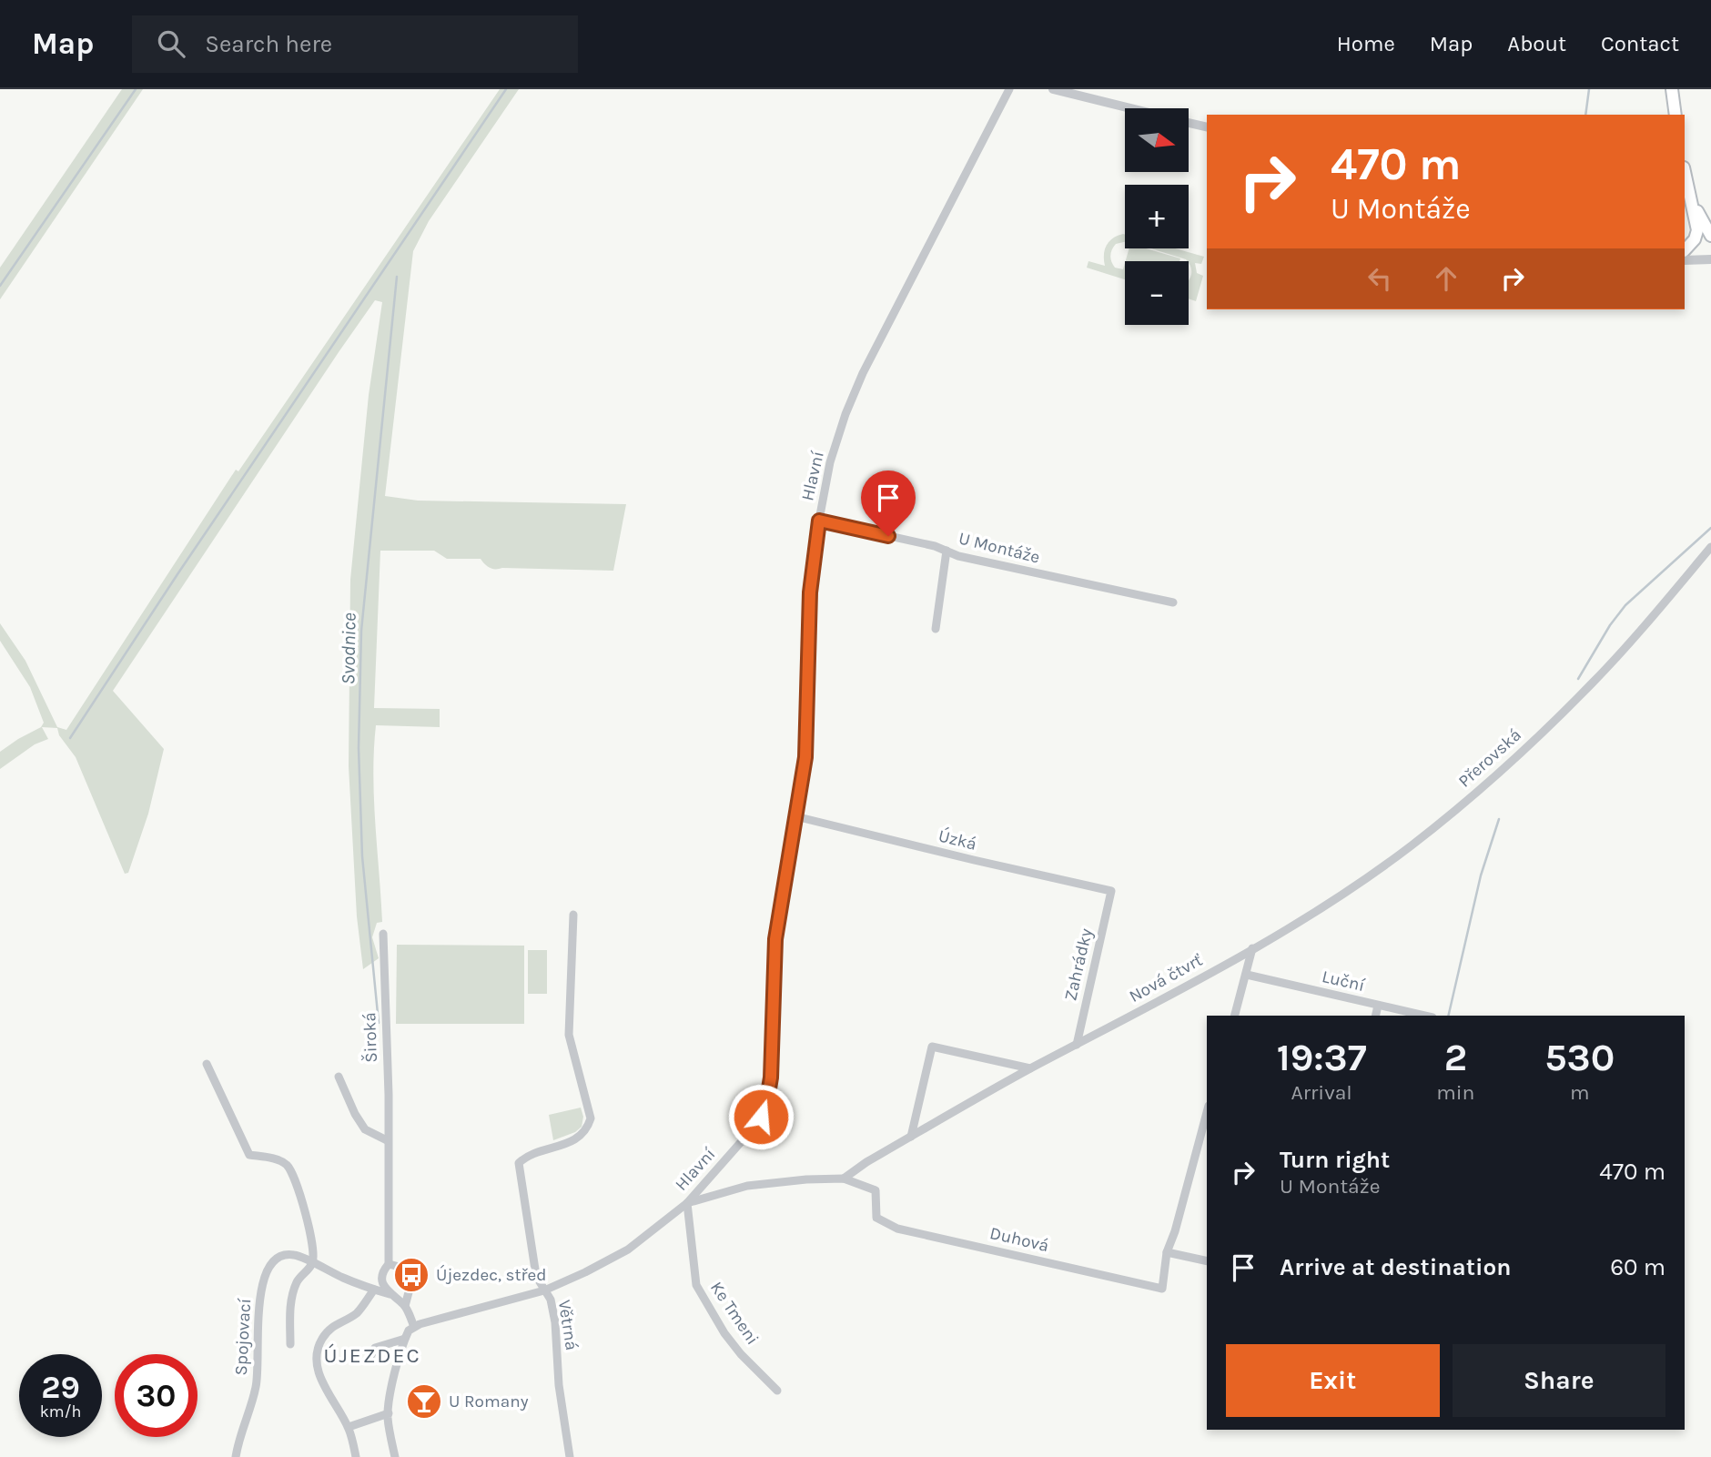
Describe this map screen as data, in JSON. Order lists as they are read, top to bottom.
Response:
{
  "streets": {
    "street": [
      "Hlavní",
      "U Montáže",
      "Přerovská",
      "Úzká",
      "Zahrádky",
      "Nová čtvrť",
      "Luční",
      "Široká",
      "Duhová",
      "Ke Tmeni",
      "Větrná",
      "Spojovací"
    ]
  },
  "crossings": [
    ["Hlavní", "U Montáže"],
    ["Hlavní", "Úzká"],
    ["Hlavní", "Ke Tmeni"],
    ["Hlavní", "Větrná"],
    ["Přerovská", "Nová čtvrť"],
    ["Úzká", "Zahrádky"],
    ["Zahrádky", "Nová čtvrť"],
    ["Nová čtvrť", "Duhová"],
    ["Široká", "Spojovací"]
  ],
  "districts": ["ÚJEZDEC"],
  "water": ["Svodnice"],
  "places": {
    "bus stop": ["Újezdec, střed"],
    "bar": ["U Romany"]
  },
  "north": "right",
  "page": {
    "header": "Map",
    "search": "Search here",
    "nav": [
      "Home",
      "Map",
      "About",
      "Contact"
    ],
    "map_buttons": ["+", "−"],
    "turn": ["470 m", "U Montáže"],
    "eta": [
      "19:37",
      "Arrival",
      "2",
      "min",
      "530",
      "m"
    ],
    "list": [
      {
        "name": "Turn right",
        "note": "U Montáže",
        "value": "470 m"
      },
      {
        "name": "Arrive at destination",
        "value": "60 m"
      }
    ],
    "buttons": ["Exit", "Share"],
    "speed": "29 km/h",
    "limit": "30"
  }
}
